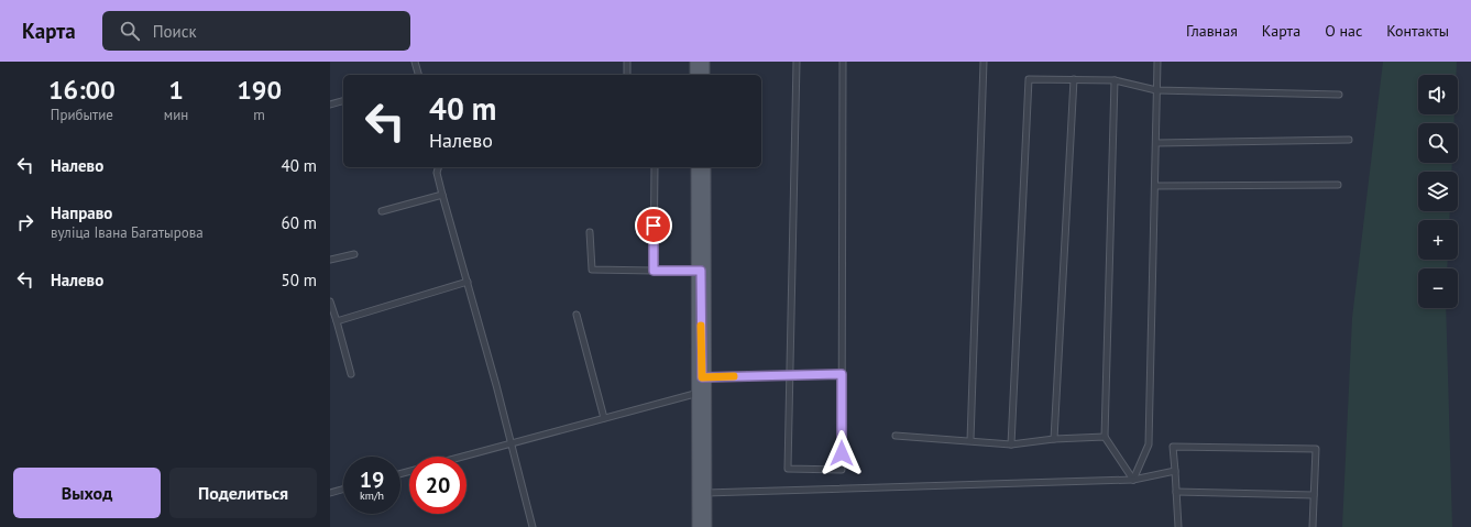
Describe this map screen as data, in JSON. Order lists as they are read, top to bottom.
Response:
{
  "page": {
    "header": "Карта",
    "search": "Поиск",
    "nav": [
      "Главная",
      "Карта",
      "О нас",
      "Контакты"
    ],
    "eta": [
      "16:00",
      "Прибытие",
      "1",
      "мин",
      "190",
      "m"
    ],
    "map_buttons": ["+", "−"],
    "turn": ["40 m", "Налево"],
    "list": [
      {
        "name": "Налево",
        "value": "40 m"
      },
      {
        "name": "Направо",
        "note": "вуліца Івана Багатырова",
        "value": "60 m"
      },
      {
        "name": "Налево",
        "value": "50 m"
      }
    ],
    "speed": "19 km/h",
    "limit": "20",
    "buttons": ["Выход", "Поделиться"]
  }
}
